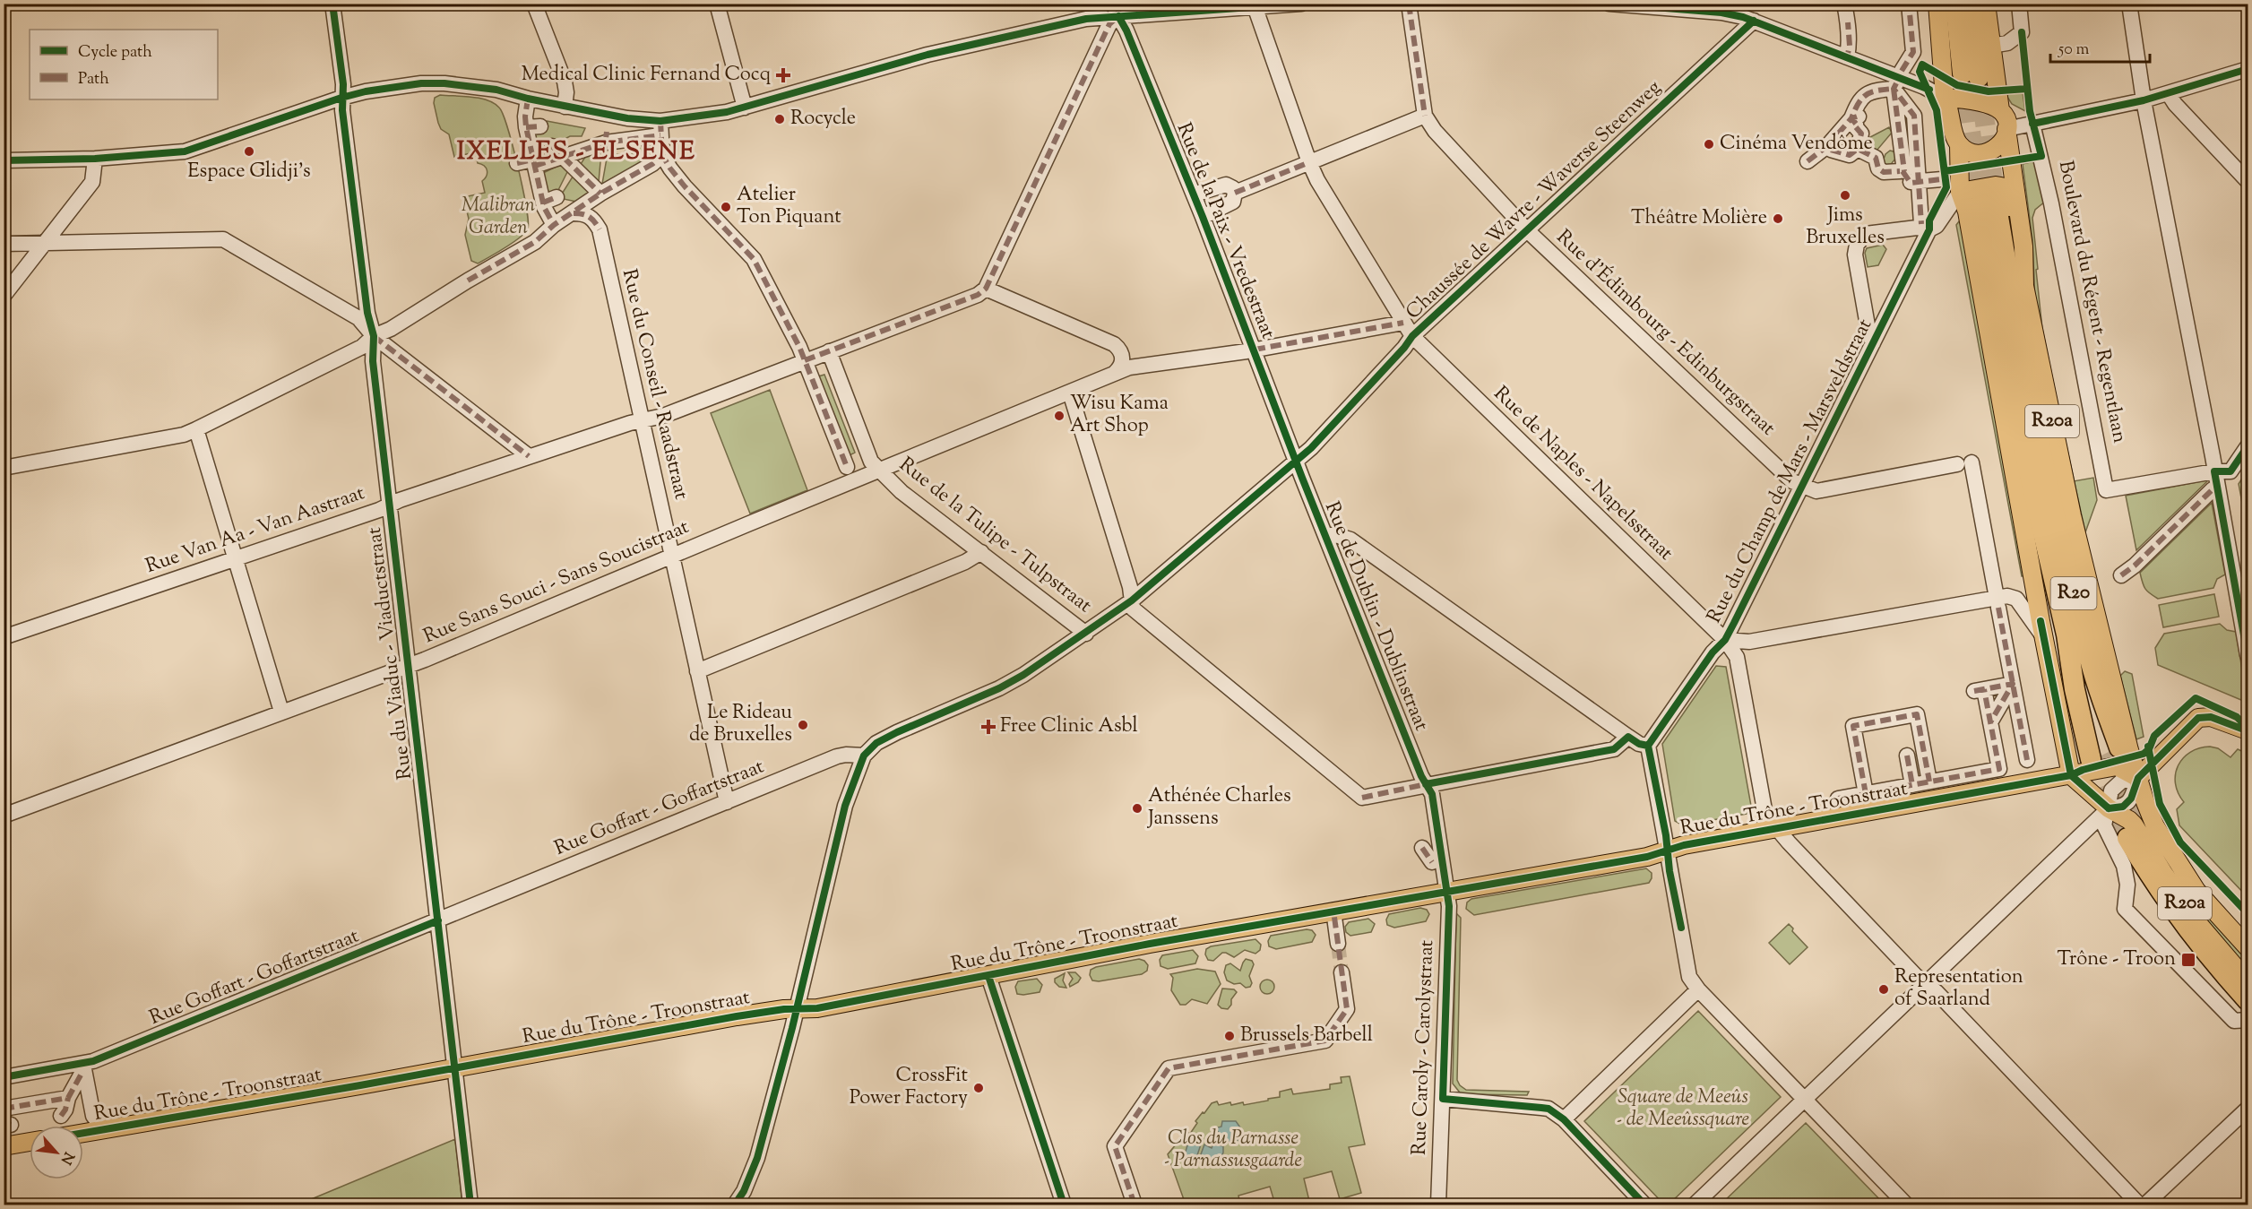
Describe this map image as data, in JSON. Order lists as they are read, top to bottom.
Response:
{
  "streets": {
    "highway": ["R20"],
    "main road": ["R20a", "Rue du Trône - Troonstraat"],
    "street": [
      "Chaussée de Wavre - Waverse Steenweg",
      "Rue de la Paix - Vredestraat",
      "Boulevard du Régent - Regentlaan",
      "Rue d'Édimbourg - Edinburgstraat",
      "Rue du Conseil - Raadstraat",
      "Rue du Champ de Mars - Marsveldstraat",
      "Rue de Naples - Napelsstraat",
      "Rue Van Aa - Van Aastraat",
      "Rue de la Tulipe - Tulpstraat",
      "Rue Sans Souci - Sans Soucistraat",
      "Rue de Dublin - Dublinstraat",
      "Rue du Viaduc - Viaductstraat",
      "Rue Goffart - Goffartstraat",
      "Rue Caroly - Carolystraat"
    ]
  },
  "crossings": [
    ["Chaussée de Wavre - Waverse Steenweg", "Rue de la Paix - Vredestraat"],
    ["Chaussée de Wavre - Waverse Steenweg", "Rue d'Édimbourg - Edinburgstraat"],
    ["Chaussée de Wavre - Waverse Steenweg", "Rue de Naples - Napelsstraat"],
    ["Chaussée de Wavre - Waverse Steenweg", "Rue de la Tulipe - Tulpstraat"],
    ["Chaussée de Wavre - Waverse Steenweg", "Rue de Dublin - Dublinstraat"],
    ["Chaussée de Wavre - Waverse Steenweg", "Rue Goffart - Goffartstraat"],
    ["Chaussée de Wavre - Waverse Steenweg", "Rue du Trône - Troonstraat"],
    ["Rue de la Paix - Vredestraat", "Rue Sans Souci - Sans Soucistraat"],
    ["Rue de la Paix - Vredestraat", "Rue de Dublin - Dublinstraat"],
    ["Rue d'Édimbourg - Edinburgstraat", "Rue du Champ de Mars - Marsveldstraat"],
    ["Rue du Conseil - Raadstraat", "Rue Van Aa - Van Aastraat"],
    ["Rue du Conseil - Raadstraat", "Rue Sans Souci - Sans Soucistraat"],
    ["Rue du Conseil - Raadstraat", "Rue Goffart - Goffartstraat"],
    ["R20a", "Rue du Trône - Troonstraat"],
    ["Rue du Champ de Mars - Marsveldstraat", "Rue de Naples - Napelsstraat"],
    ["Rue de Naples - Napelsstraat", "Rue Sans Souci - Sans Soucistraat"],
    ["Rue de Naples - Napelsstraat", "Rue du Trône - Troonstraat"],
    ["Rue Van Aa - Van Aastraat", "Rue de la Tulipe - Tulpstraat"],
    ["Rue Van Aa - Van Aastraat", "Rue du Viaduc - Viaductstraat"],
    ["Rue de la Tulipe - Tulpstraat", "Rue Sans Souci - Sans Soucistraat"],
    ["Rue Sans Souci - Sans Soucistraat", "Rue du Viaduc - Viaductstraat"],
    ["Rue de Dublin - Dublinstraat", "Rue du Trône - Troonstraat"],
    ["Rue de Dublin - Dublinstraat", "Rue Caroly - Carolystraat"],
    ["Rue du Viaduc - Viaductstraat", "Rue Goffart - Goffartstraat"],
    ["Rue du Viaduc - Viaductstraat", "Rue du Trône - Troonstraat"],
    ["Rue du Trône - Troonstraat", "Rue Caroly - Carolystraat"]
  ],
  "districts": ["IXELLES - ELSENE"],
  "parks": ["Malibran Garden", "Square de Meeûs - de Meeûssquare", "Clos du Parnasse - Parnassusgaarde"],
  "places": {
    "health": ["Medical Clinic Fernand Cocq", "Free Clinic Asbl"],
    "other": [
      "Rocycle",
      "Cinéma Vendôme",
      "Espace Glidji's",
      "Jims Bruxelles",
      "Atelier Ton Piquant",
      "Théâtre Molière",
      "Wisu Kama Art Shop",
      "Le Rideau de Bruxelles",
      "Athénée Charles Janssens",
      "Representation of Saarland",
      "Brussels Barbell",
      "CrossFit Power Factory"
    ],
    "transit": ["Trône - Troon"]
  },
  "legend": ["Cycle path", "Path"],
  "scale_bar": "50 m",
  "north": "bottom right"
}
